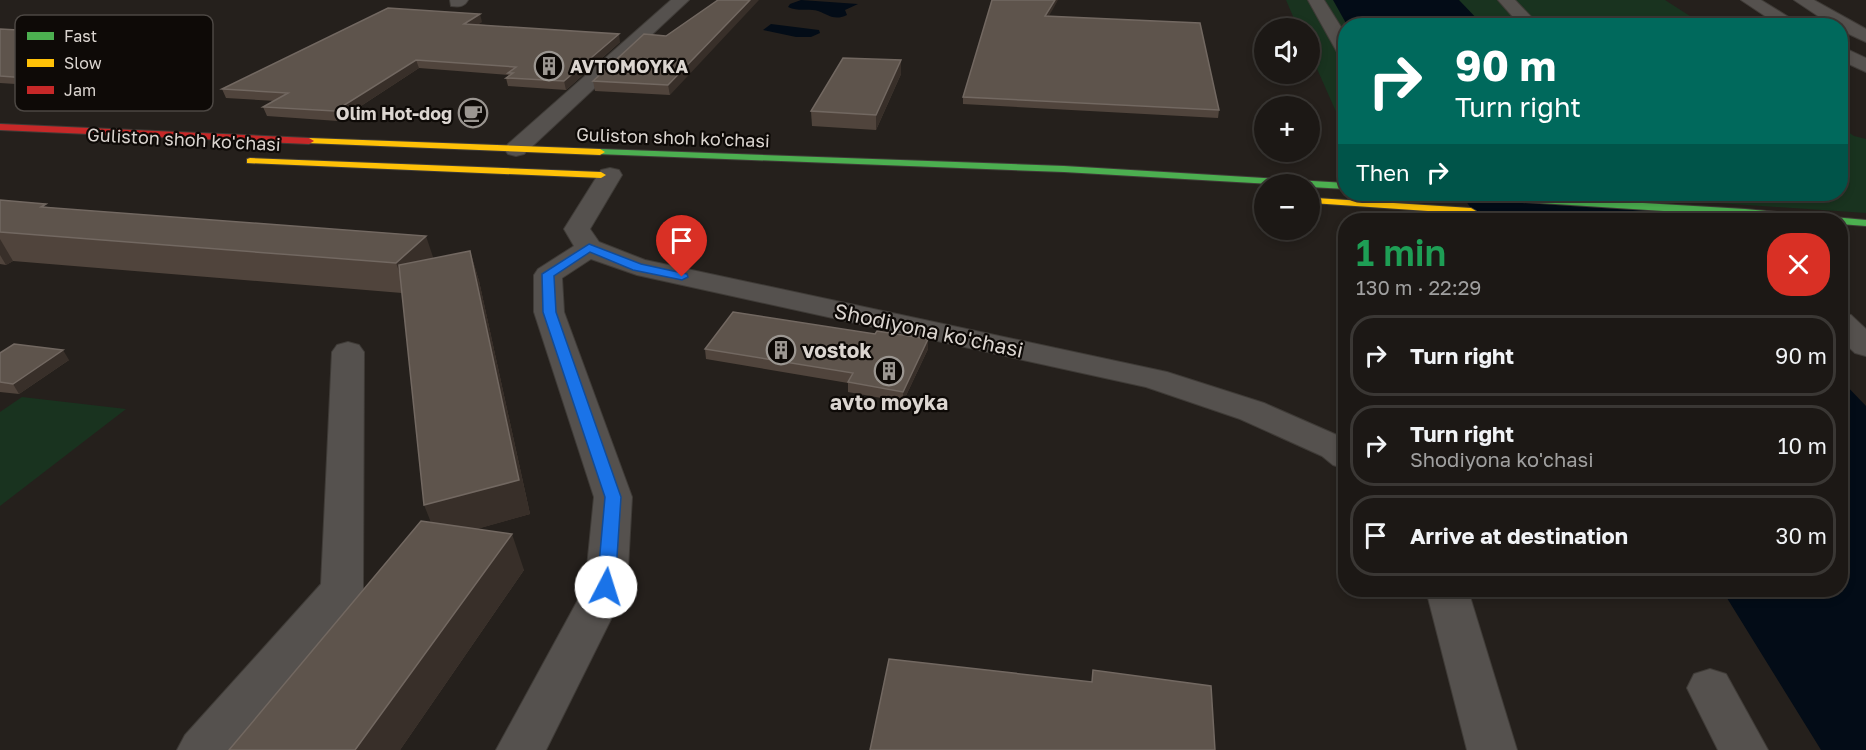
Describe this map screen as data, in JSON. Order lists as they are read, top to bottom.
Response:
{
  "streets": {
    "main road": ["Guliston shoh ko'chasi"],
    "street": ["Shodiyona ko'chasi"]
  },
  "places": {
    "building": ["AVTOMOYKA", "vostok", "avto moyka"],
    "cafe": ["Olim Hot-dog"]
  },
  "legend": ["Fast", "Slow", "Jam"],
  "page": {
    "map_buttons": ["+", "−"],
    "turn": ["90 m", "Turn right"],
    "then": "Then",
    "heading": ["1 min", "130 m · 22:29"],
    "list": [
      {
        "name": "Turn right",
        "value": "90 m"
      },
      {
        "name": "Turn right",
        "note": "Shodiyona ko'chasi",
        "value": "10 m"
      },
      {
        "name": "Arrive at destination",
        "value": "30 m"
      }
    ]
  }
}
